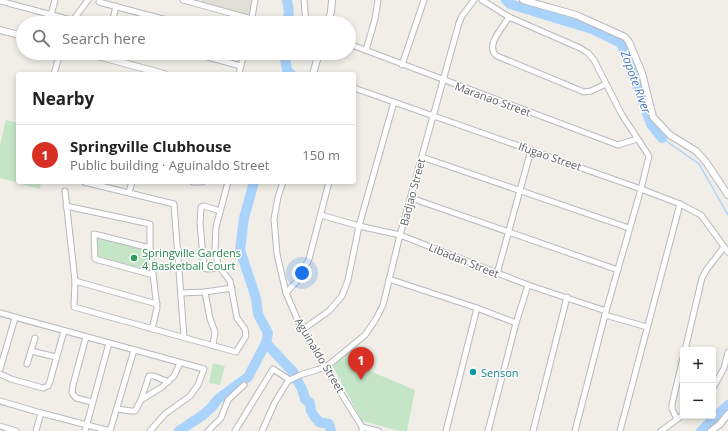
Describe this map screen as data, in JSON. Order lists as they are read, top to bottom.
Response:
{
  "streets": {
    "street": [
      "Maranao Street",
      "Ifugao Street",
      "Badjao Street",
      "Libadan Street",
      "Aguinaldo Street"
    ]
  },
  "crossings": [
    ["Maranao Street", "Badjao Street"],
    ["Ifugao Street", "Badjao Street"],
    ["Badjao Street", "Libadan Street"],
    ["Badjao Street", "Aguinaldo Street"]
  ],
  "water": ["Zapote River"],
  "places": ["Springville Gardens 4 Basketball Court", "Senson"],
  "page": {
    "search": "Search here",
    "heading": "Nearby",
    "list": [
      {
        "mark": "1",
        "name": "Springville Clubhouse",
        "note": "Public building · Aguinaldo Street",
        "value": "150 m"
      }
    ],
    "map_buttons": ["+", "−"],
    "pins": "1"
  }
}
